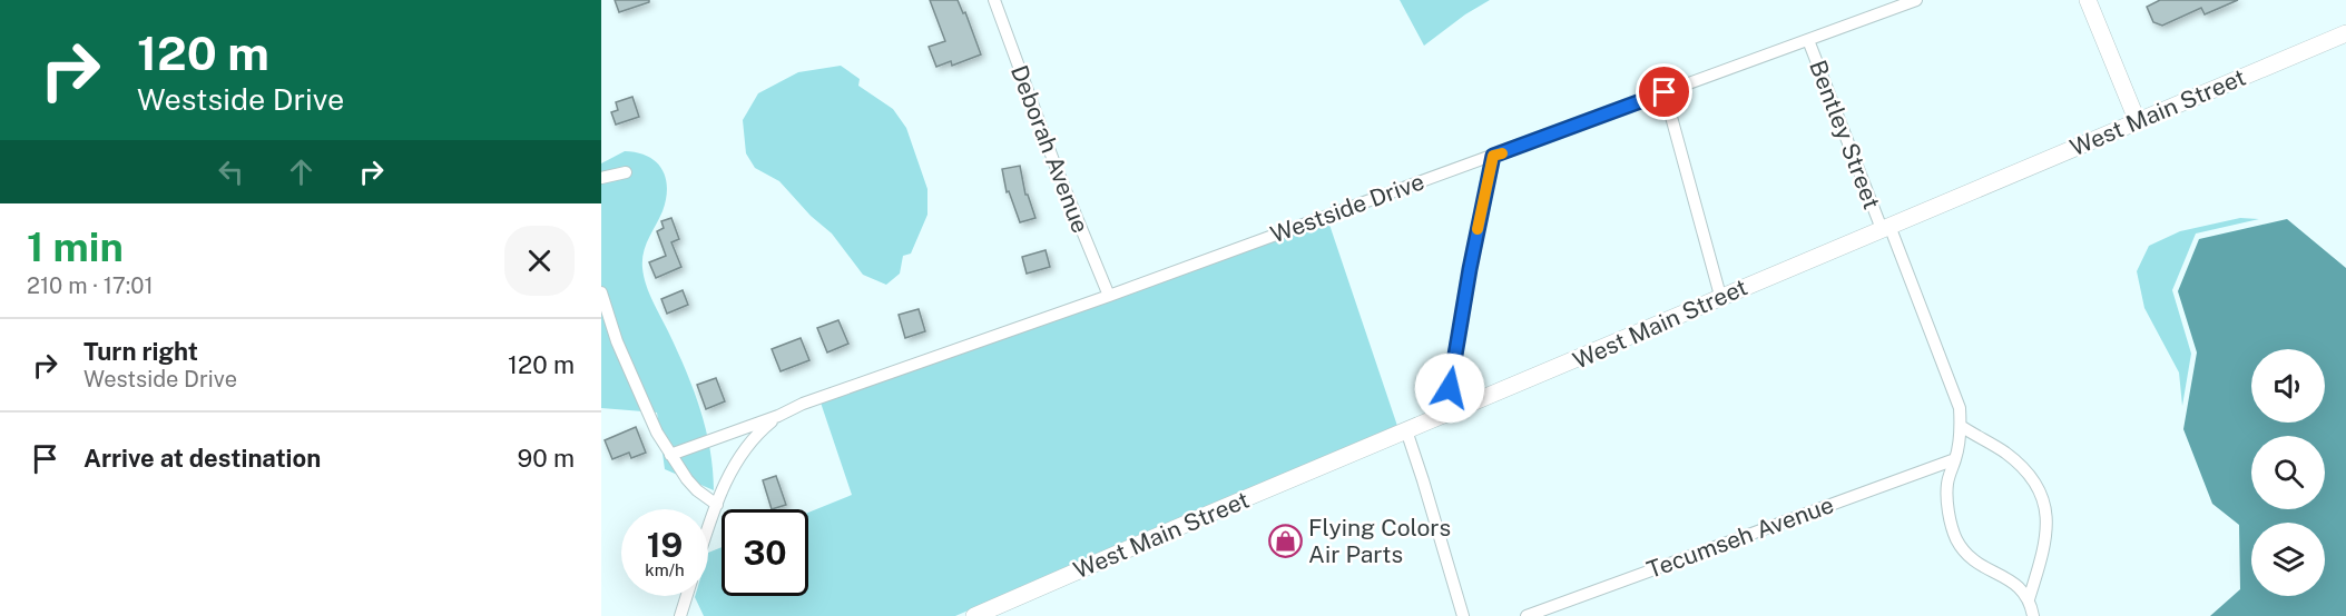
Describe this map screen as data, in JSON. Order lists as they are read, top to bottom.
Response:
{
  "streets": {
    "main road": ["West Main Street"],
    "street": [
      "Bentley Street",
      "Deborah Avenue",
      "Westside Drive",
      "Tecumseh Avenue"
    ]
  },
  "crossings": [
    ["West Main Street", "Bentley Street"],
    ["Bentley Street", "Westside Drive"],
    ["Deborah Avenue", "Westside Drive"]
  ],
  "places": {
    "shop": ["Flying Colors Air Parts"]
  },
  "page": {
    "turn": ["120 m", "Westside Drive"],
    "heading": ["1 min", "210 m · 17:01"],
    "list": [
      {
        "name": "Turn right",
        "note": "Westside Drive",
        "value": "120 m"
      },
      {
        "name": "Arrive at destination",
        "value": "90 m"
      }
    ],
    "speed": "19 km/h",
    "limit": "30"
  }
}
